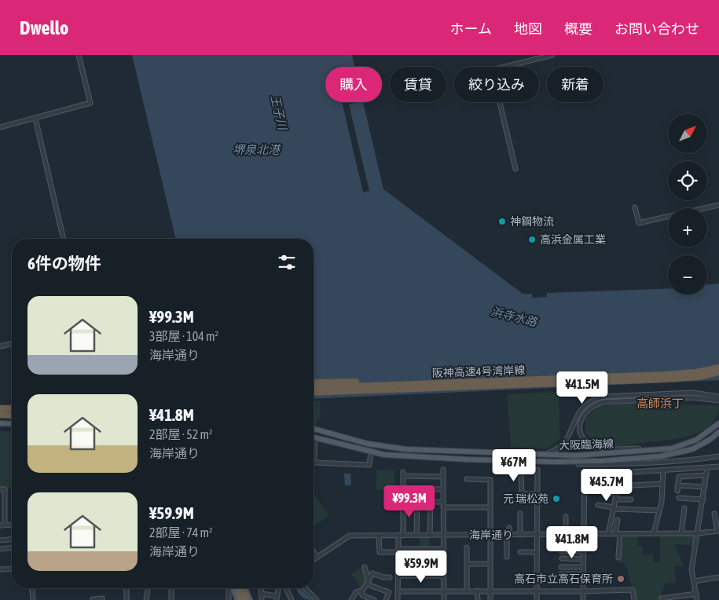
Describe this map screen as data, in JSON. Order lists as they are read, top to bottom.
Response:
{
  "streets": {
    "highway": ["阪神高速4号湾岸線"],
    "main road": ["大阪臨海線"],
    "street": ["海岸通り"]
  },
  "districts": ["高師浜丁"],
  "water": ["王子川", "堺泉北港", "浜寺水路"],
  "places": [
    "神鋼物流",
    "高浜金属工業",
    "元 瑞松苑",
    "高石市立高石保育所"
  ],
  "north": "top right",
  "page": {
    "header": "Dwello",
    "nav": [
      "ホーム",
      "地図",
      "概要",
      "お問い合わせ"
    ],
    "chip": [
      "購入",
      "賃貸",
      "絞り込み",
      "新着"
    ],
    "map_buttons": ["+", "−"],
    "heading": "6件の物件",
    "list": [
      {
        "name": "¥99.3M",
        "note": "3部屋 · 104 m² · 海岸通り"
      },
      {
        "name": "¥41.8M",
        "note": "2部屋 · 52 m² · 海岸通り"
      },
      {
        "name": "¥59.9M",
        "note": "2部屋 · 74 m² · 海岸通り"
      }
    ],
    "price": [
      "¥41.5M",
      "¥67M",
      "¥45.7M",
      "¥99.3M",
      "¥41.8M",
      "¥59.9M"
    ]
  }
}
